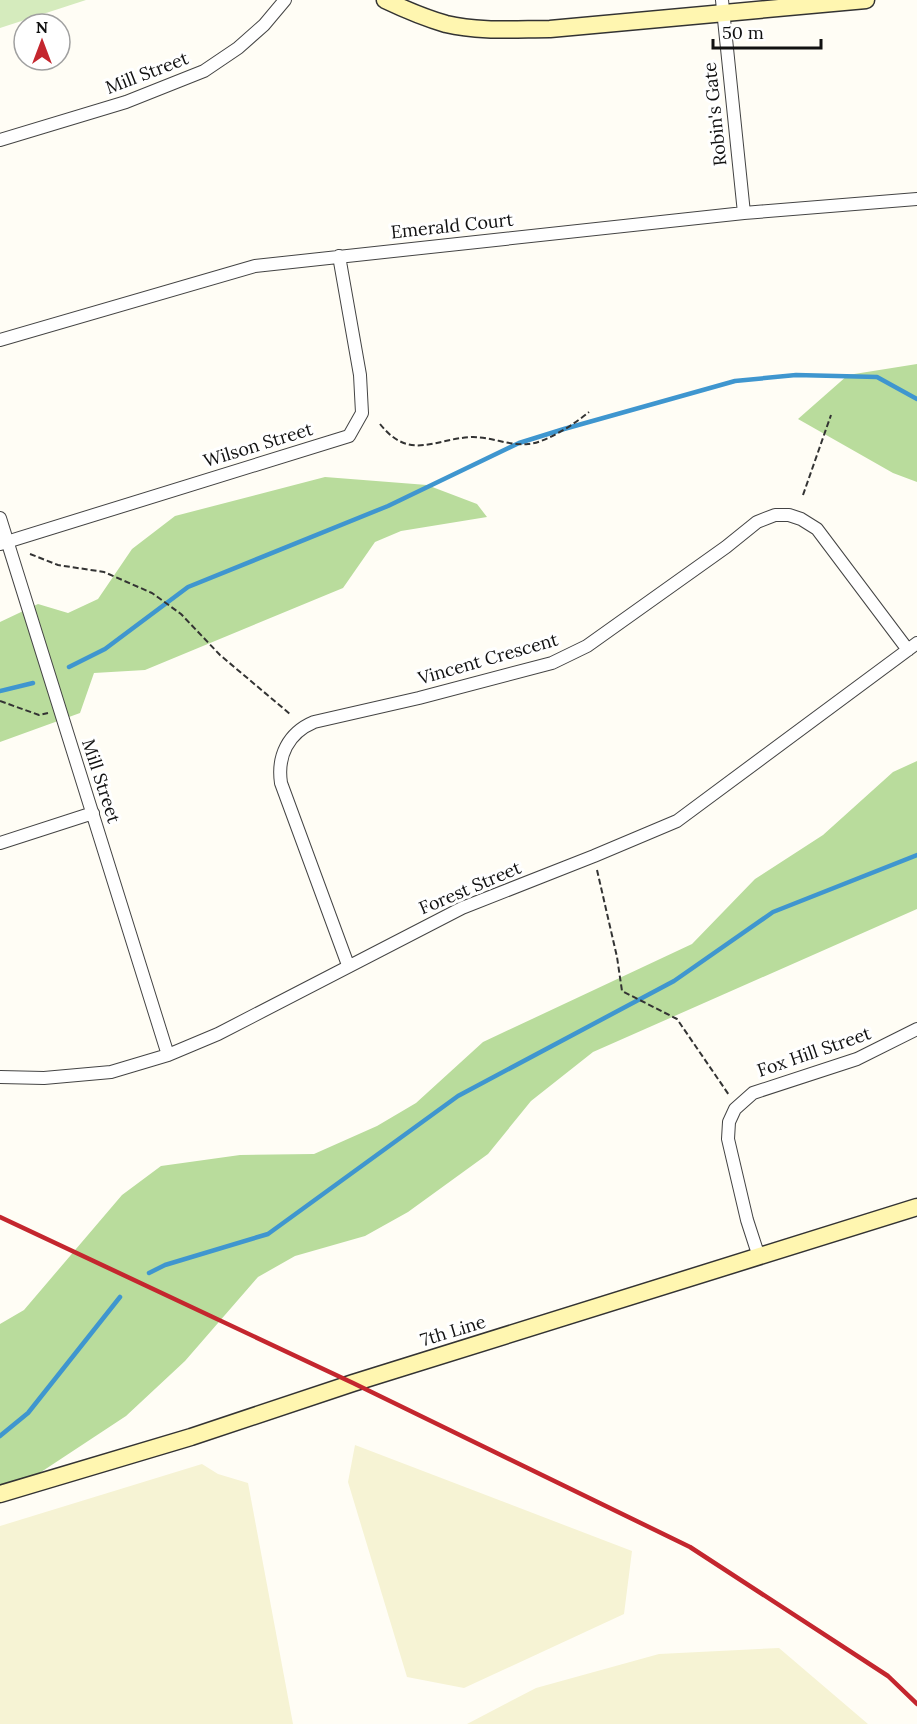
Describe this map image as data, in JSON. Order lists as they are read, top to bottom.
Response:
{
  "streets": {
    "street": [
      "Mill Street",
      "Robin's Gate",
      "Emerald Court",
      "Wilson Street",
      "Vincent Crescent",
      "Forest Street",
      "Fox Hill Street",
      "7th Line"
    ]
  },
  "crossings": [
    ["Mill Street", "Wilson Street"],
    ["Mill Street", "Forest Street"],
    ["Robin's Gate", "Emerald Court"],
    ["Emerald Court", "Wilson Street"],
    ["Vincent Crescent", "Forest Street"],
    ["Fox Hill Street", "7th Line"]
  ],
  "scale_bar": "50 m",
  "north": "top"
}
